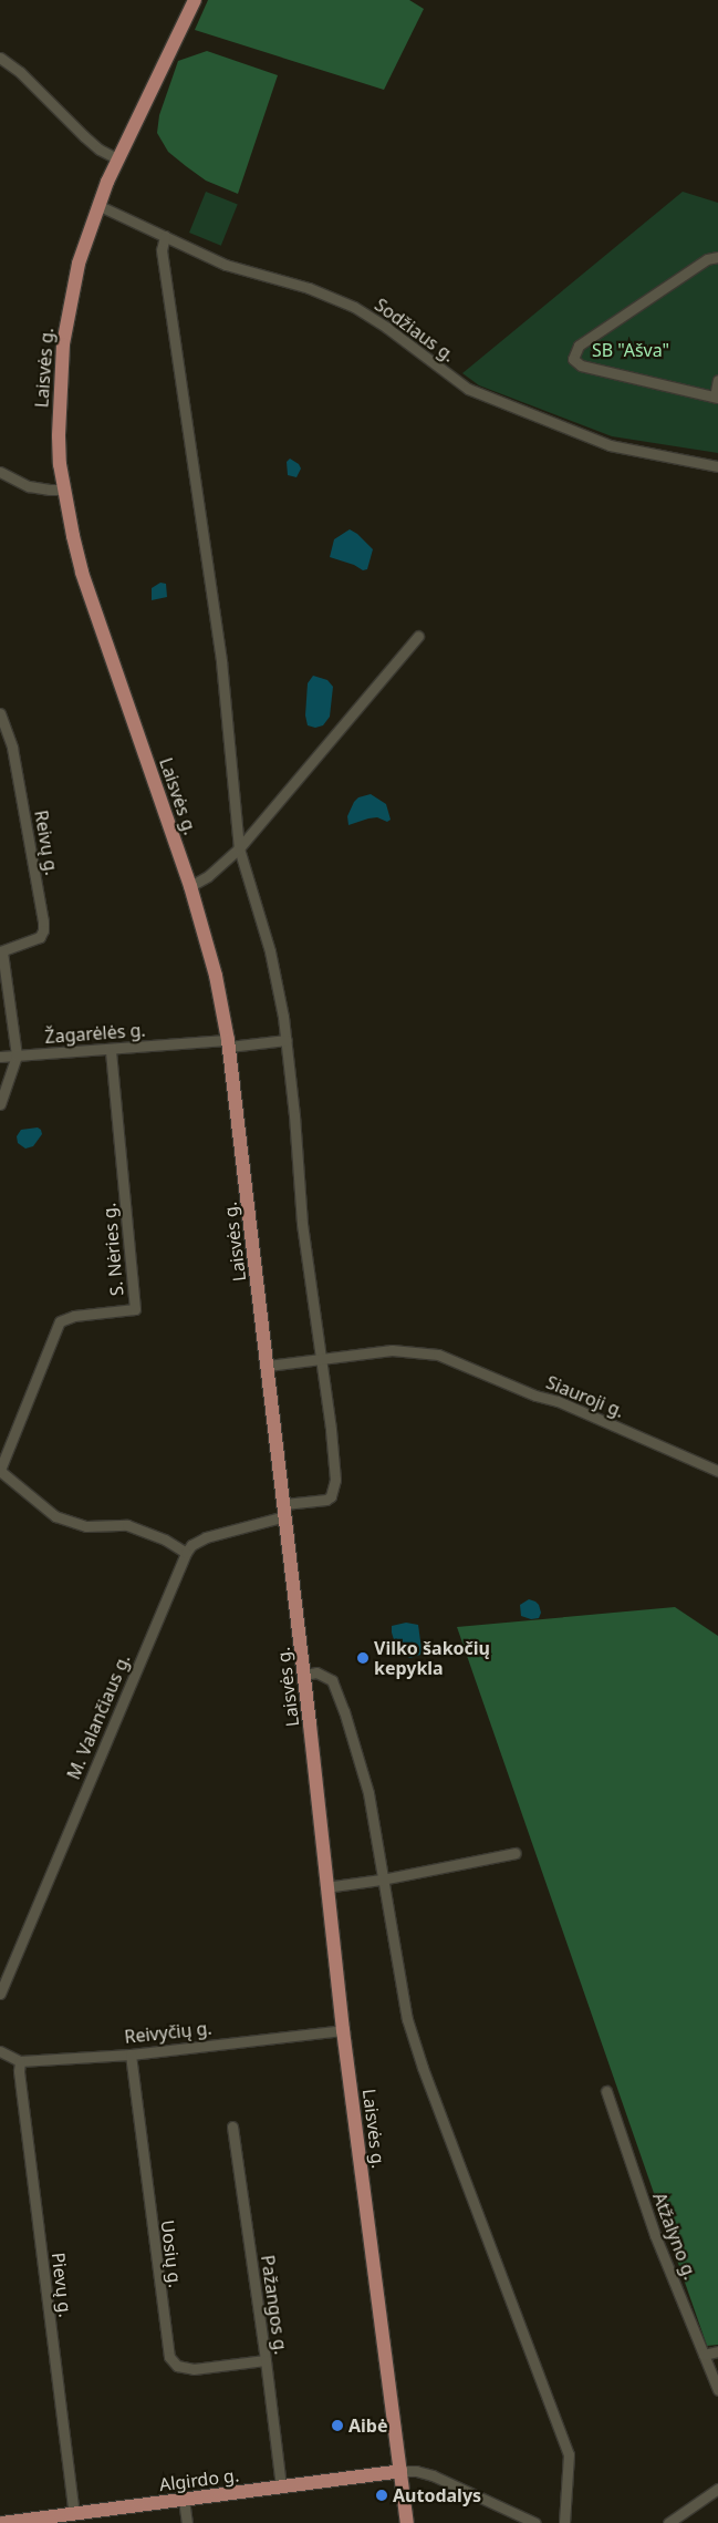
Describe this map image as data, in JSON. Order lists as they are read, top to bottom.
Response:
{
  "streets": {
    "main road": ["Laisvės g.", "Algirdo g."],
    "street": [
      "Sodžiaus g.",
      "Reivų g.",
      "Žagarėlės g.",
      "S. Nėries g.",
      "Siauroji g.",
      "M. Valančiaus g.",
      "Reivyčių g.",
      "Atžalyno g.",
      "Uosių g.",
      "Pievų g.",
      "Pažangos g."
    ]
  },
  "crossings": [
    ["Sodžiaus g.", "Laisvės g."],
    ["Laisvės g.", "Žagarėlės g."],
    ["Laisvės g.", "Siauroji g."],
    ["Laisvės g.", "Reivyčių g."],
    ["Laisvės g.", "Algirdo g."],
    ["Žagarėlės g.", "S. Nėries g."],
    ["Reivyčių g.", "Uosių g."],
    ["Reivyčių g.", "Pievų g."],
    ["Uosių g.", "Pažangos g."],
    ["Pievų g.", "Algirdo g."],
    ["Pažangos g.", "Algirdo g."]
  ],
  "parks": ["SB \"Ašva\""],
  "places": ["Vilko šakočių kepykla", "Aibė", "Autodalys"]
}
